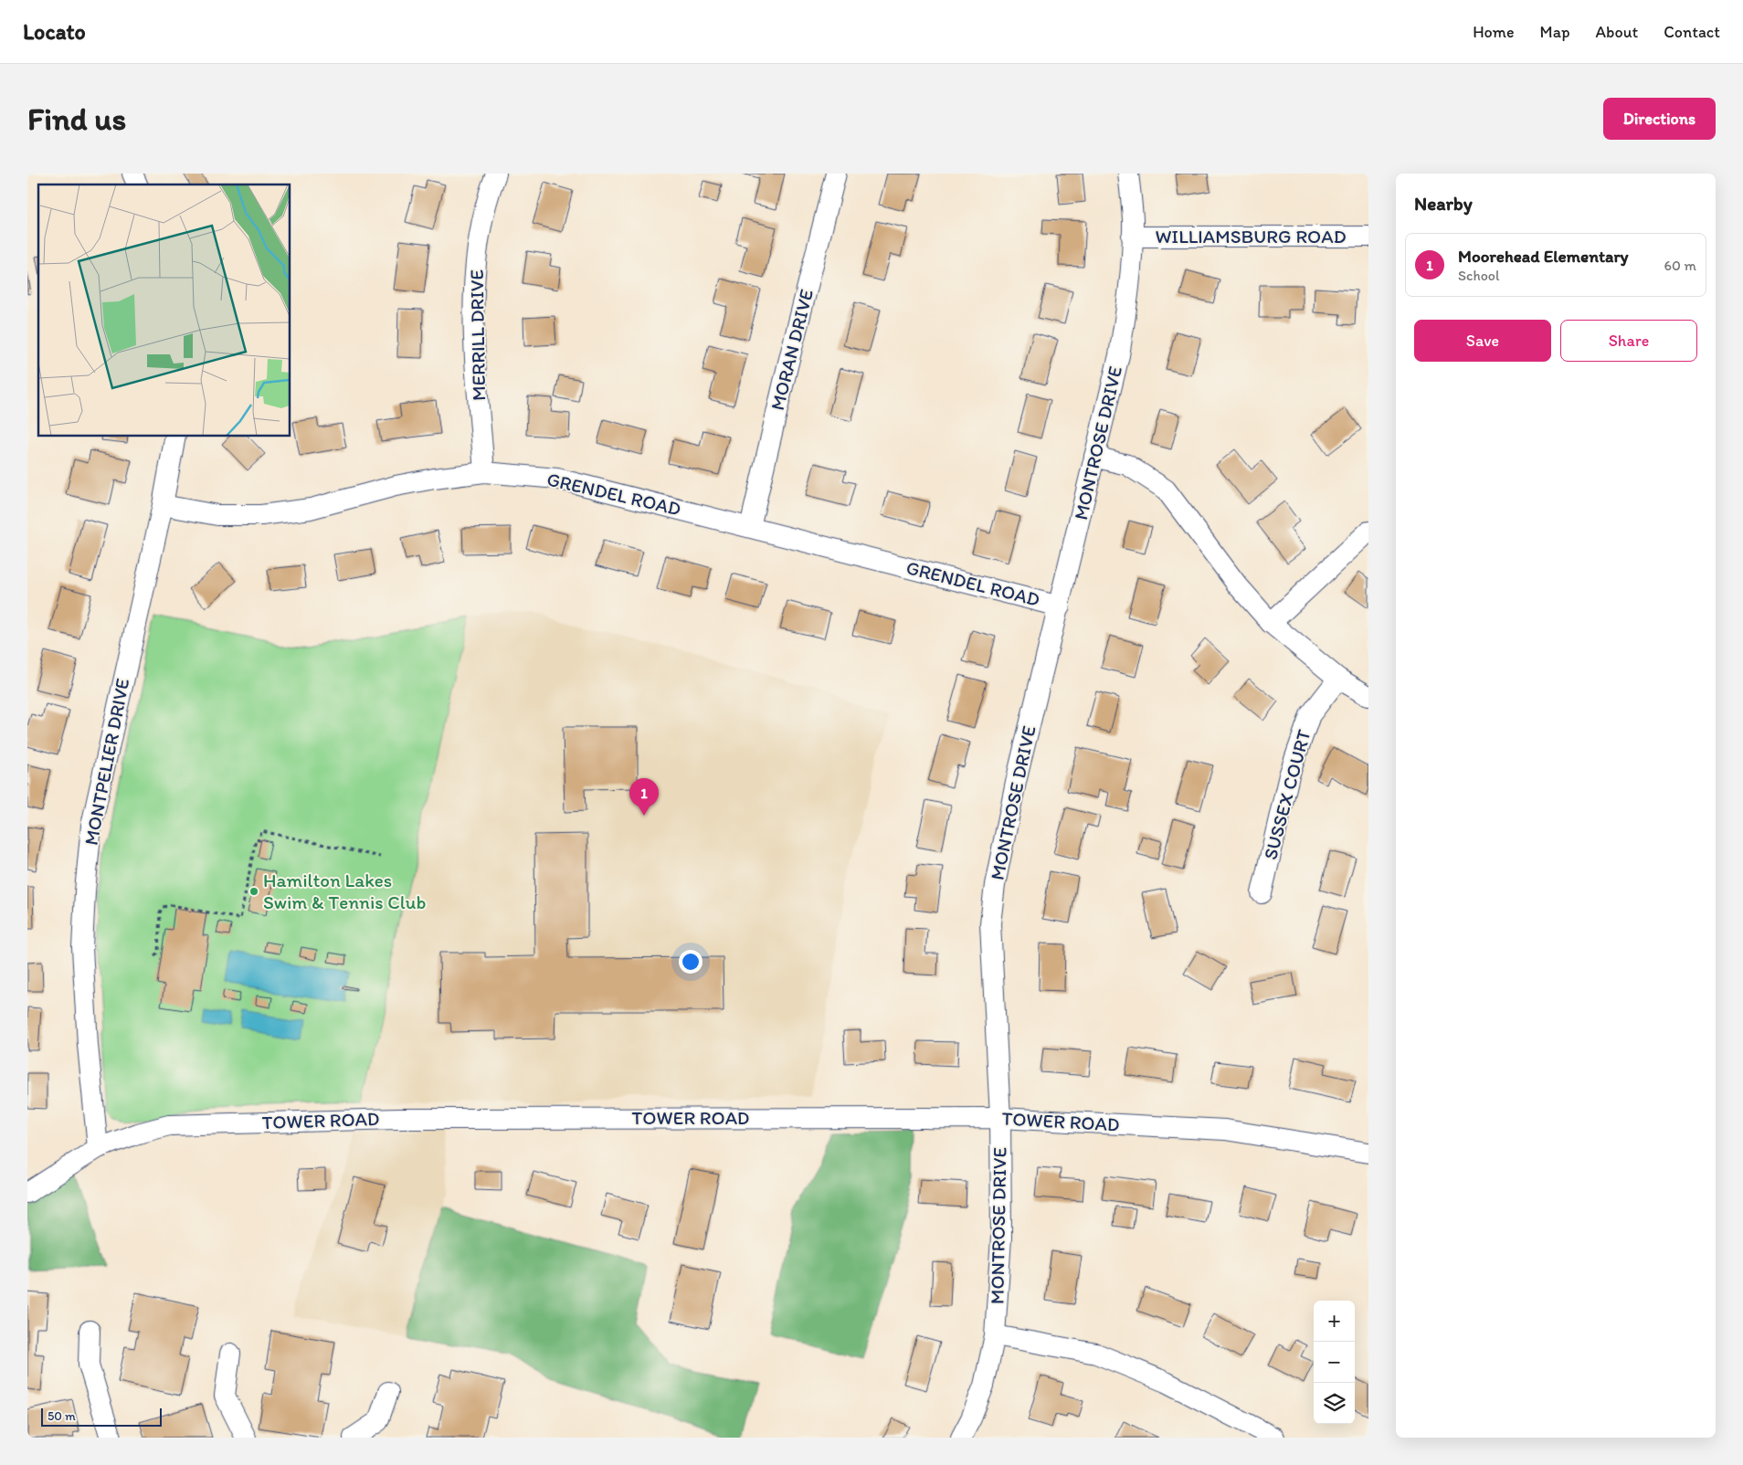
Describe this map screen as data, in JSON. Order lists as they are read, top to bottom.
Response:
{
  "streets": {
    "street": [
      "WILLIAMSBURG ROAD",
      "MERRILL DRIVE",
      "MORAN DRIVE",
      "MONTROSE DRIVE",
      "GRENDEL ROAD",
      "MONTPELIER DRIVE",
      "SUSSEX COURT",
      "TOWER ROAD"
    ]
  },
  "crossings": [
    ["WILLIAMSBURG ROAD", "MONTROSE DRIVE"],
    ["MERRILL DRIVE", "GRENDEL ROAD"],
    ["MORAN DRIVE", "GRENDEL ROAD"],
    ["MONTROSE DRIVE", "GRENDEL ROAD"],
    ["MONTROSE DRIVE", "TOWER ROAD"],
    ["GRENDEL ROAD", "MONTPELIER DRIVE"],
    ["MONTPELIER DRIVE", "TOWER ROAD"]
  ],
  "places": ["Hamilton Lakes Swim & Tennis Club"],
  "scale_bar": "50 m",
  "page": {
    "header": "Locato",
    "nav": [
      "Home",
      "Map",
      "About",
      "Contact"
    ],
    "buttons": [
      "Directions",
      ["Save", "Share"]
    ],
    "title": "Find us",
    "heading": "Nearby",
    "list": [
      {
        "mark": "1",
        "name": "Moorehead Elementary",
        "note": "School",
        "value": "60 m"
      }
    ],
    "pins": "1",
    "map_buttons": ["+", "−"],
    "scale": "50 m"
  }
}
